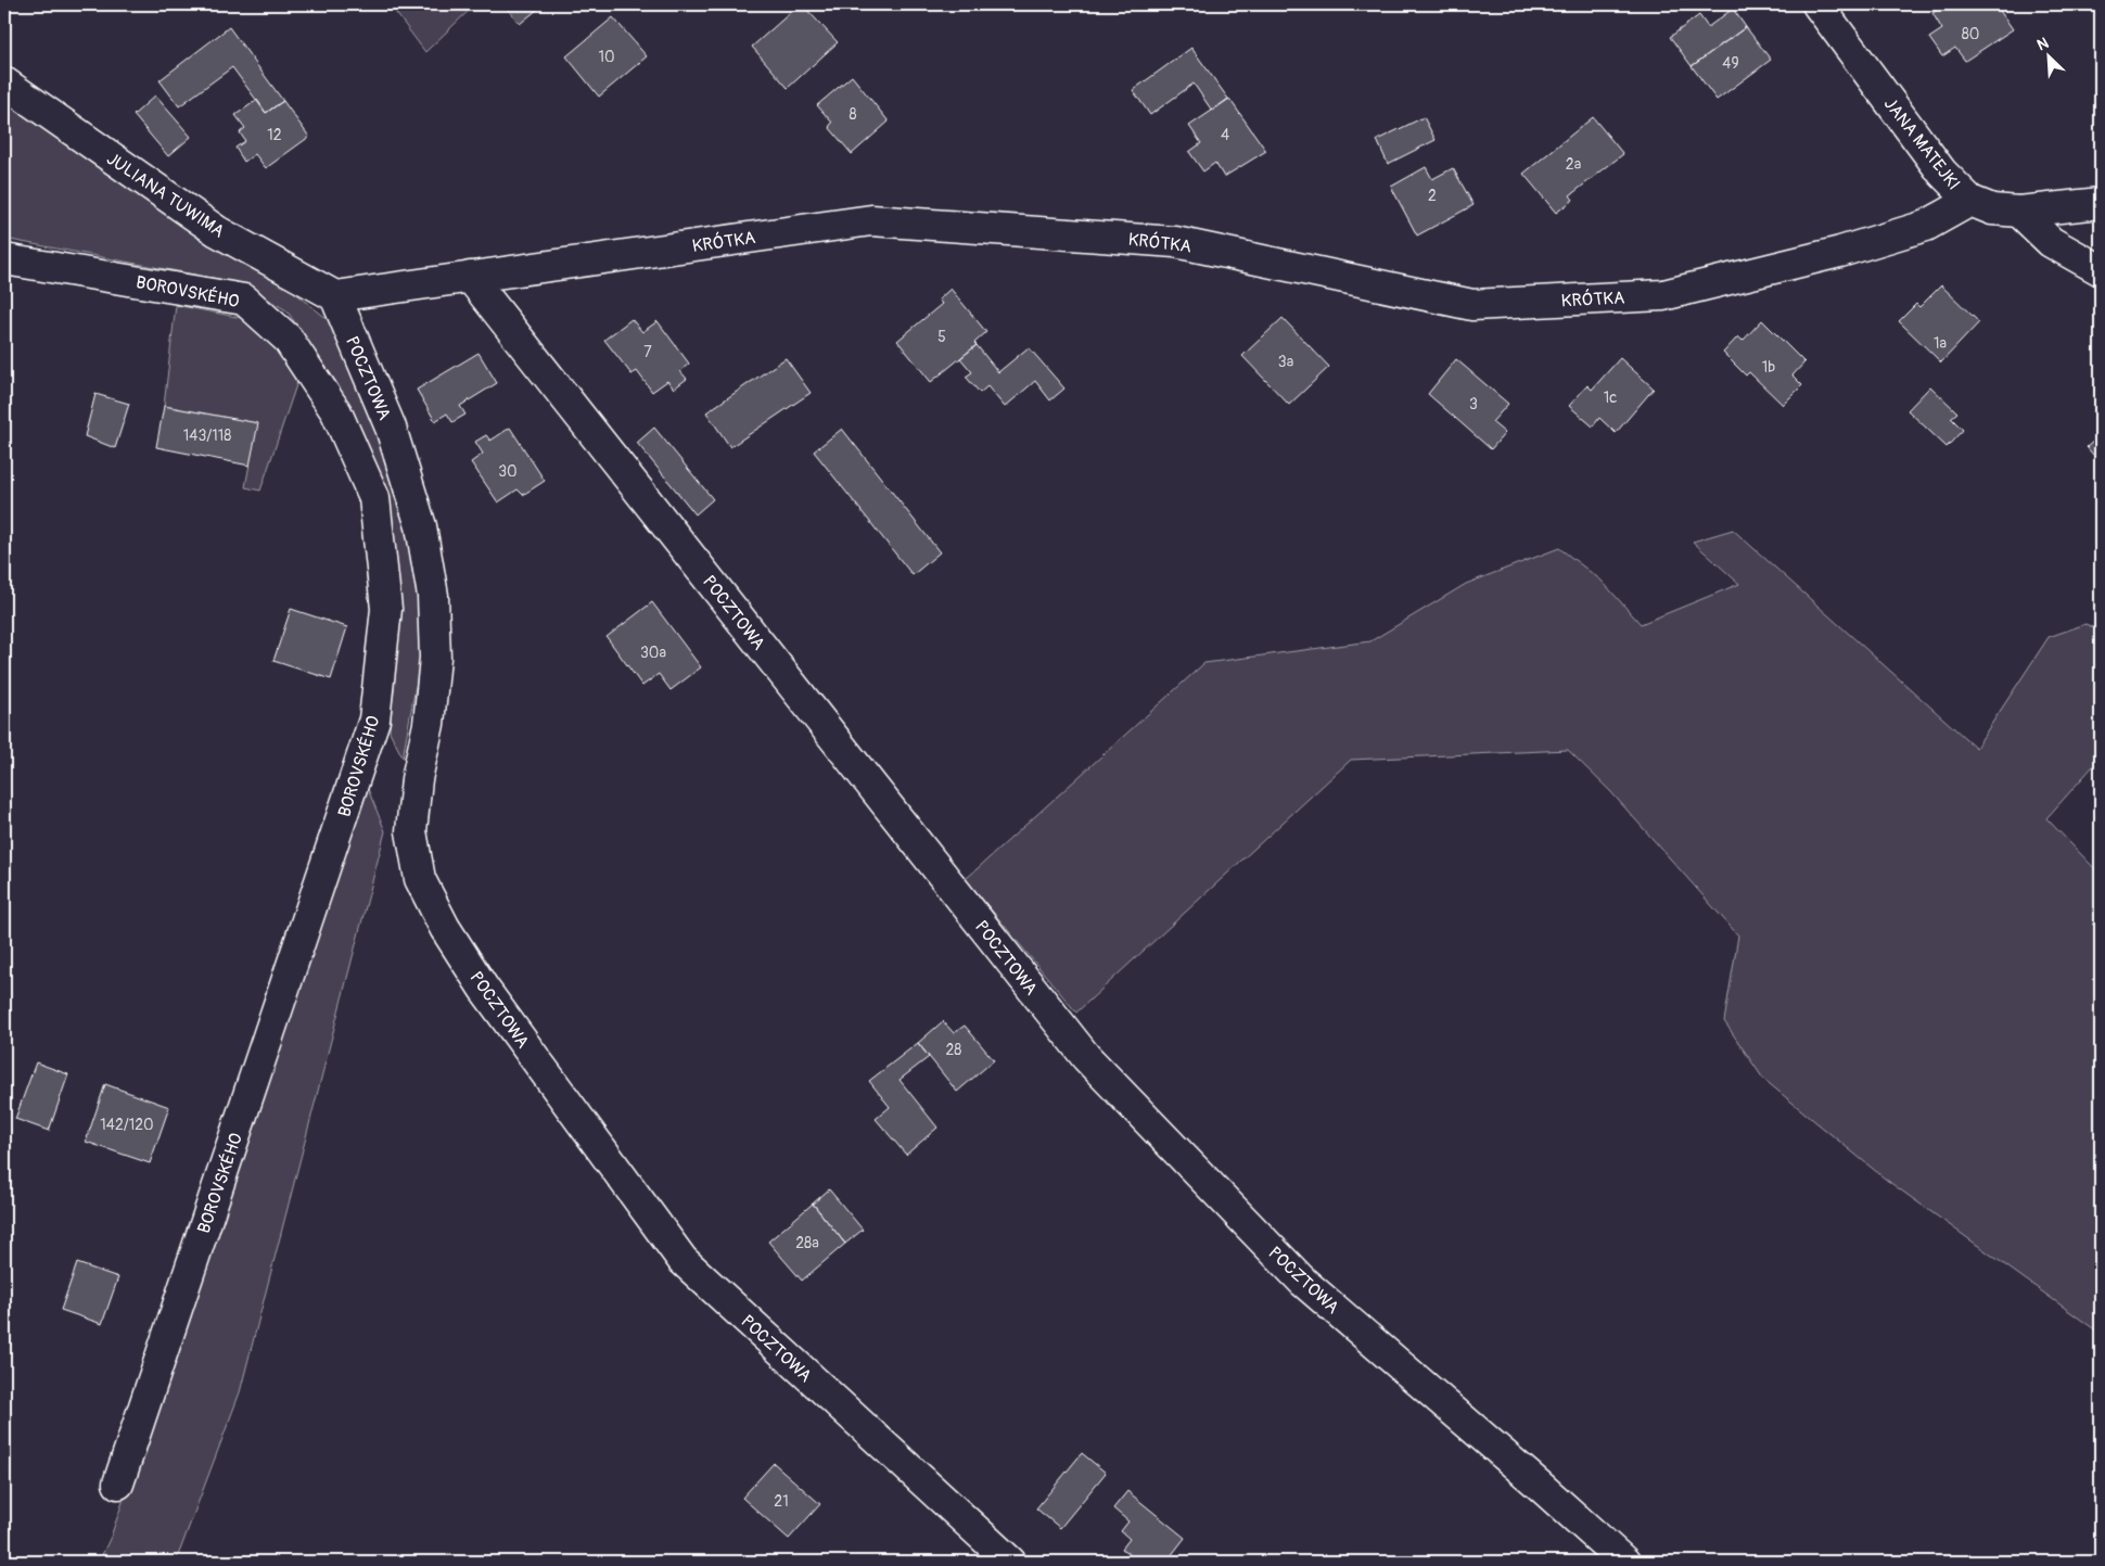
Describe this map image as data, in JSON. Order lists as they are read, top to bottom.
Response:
{
  "streets": {
    "street": [
      "JANA MATEJKI",
      "JULIANA TUWIMA",
      "KRÓTKA",
      "BOROVSKÉHO",
      "POCZTOWA"
    ]
  },
  "crossings": [
    ["JANA MATEJKI", "KRÓTKA"],
    ["JULIANA TUWIMA", "KRÓTKA"],
    ["JULIANA TUWIMA", "POCZTOWA"],
    ["KRÓTKA", "POCZTOWA"]
  ],
  "house_numbers": [
    "80",
    "10",
    "49",
    "8",
    "12",
    "4",
    "2a",
    "2",
    "5",
    "1a",
    "7",
    "3a",
    "1b",
    "1c",
    "3",
    "143/118",
    "30",
    "30a",
    "28",
    "142/120",
    "28a",
    "21"
  ],
  "north": "top left"
}
